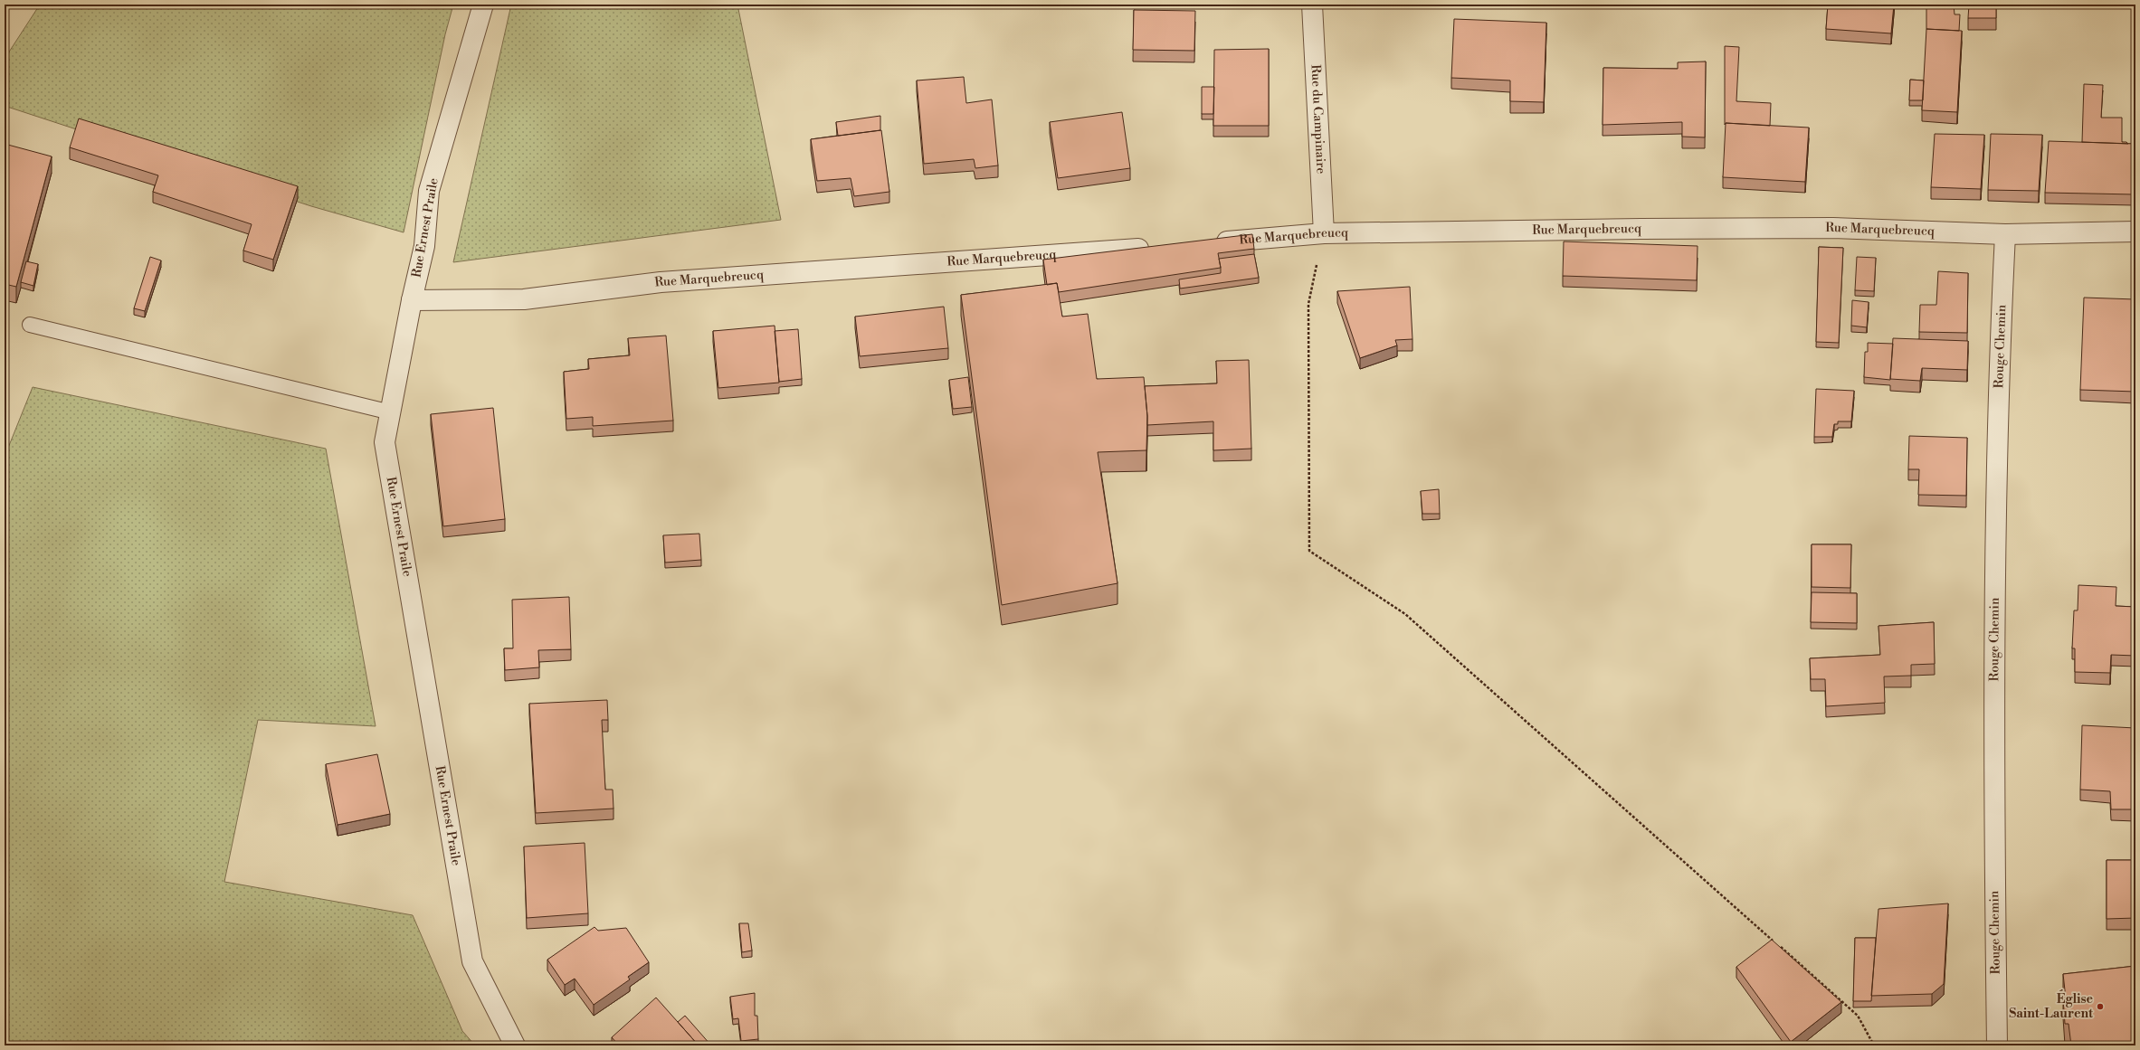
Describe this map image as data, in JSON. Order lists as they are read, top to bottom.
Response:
{
  "streets": {
    "street": [
      "Rue du Campinaire",
      "Rue Ernest Praile",
      "Rue Marquebreucq",
      "Rouge Chemin"
    ]
  },
  "crossings": [
    ["Rue du Campinaire", "Rue Marquebreucq"],
    ["Rue Ernest Praile", "Rue Marquebreucq"],
    ["Rue Marquebreucq", "Rouge Chemin"]
  ],
  "places": ["Église Saint-Laurent"]
}
